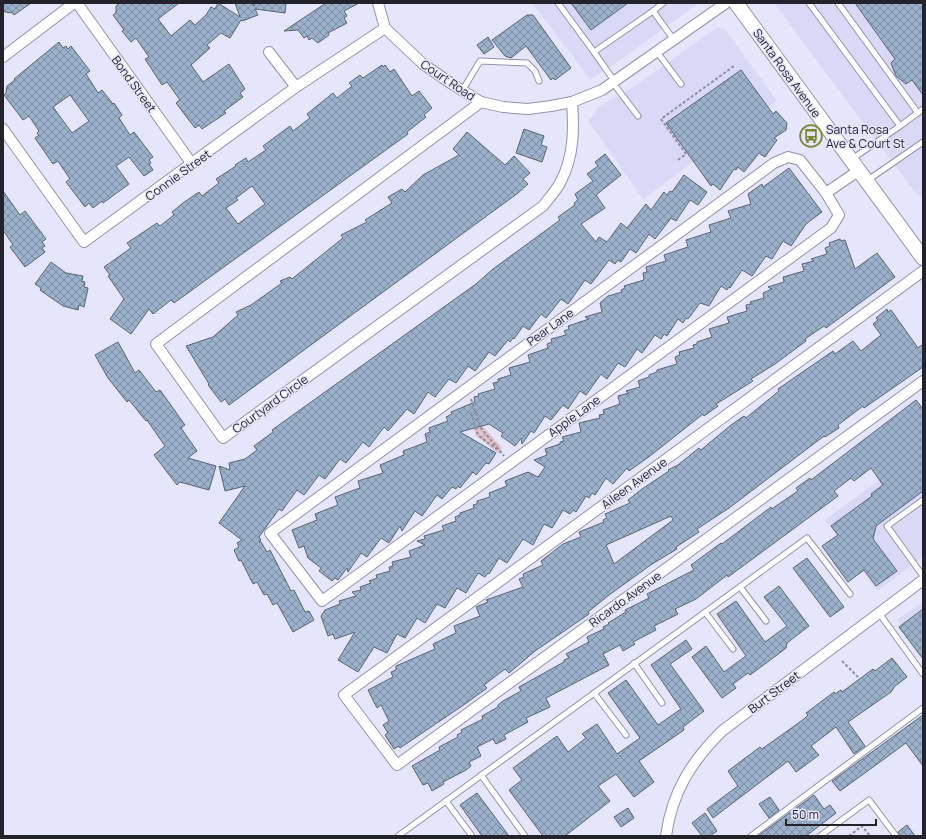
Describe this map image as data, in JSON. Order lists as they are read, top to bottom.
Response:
{
  "streets": {
    "main road": ["Santa Rosa Avenue"],
    "street": [
      "Court Road",
      "Bond Street",
      "Connie Street",
      "Pear Lane",
      "Courtyard Circle",
      "Apple Lane",
      "Aileen Avenue",
      "Ricardo Avenue",
      "Burt Street"
    ]
  },
  "crossings": [
    ["Court Road", "Connie Street"],
    ["Court Road", "Courtyard Circle"],
    ["Bond Street", "Connie Street"],
    ["Pear Lane", "Apple Lane"],
    ["Aileen Avenue", "Ricardo Avenue"]
  ],
  "places": {
    "bus stop": ["Santa Rosa Ave & Court St"]
  },
  "scale_bar": "50 m"
}
